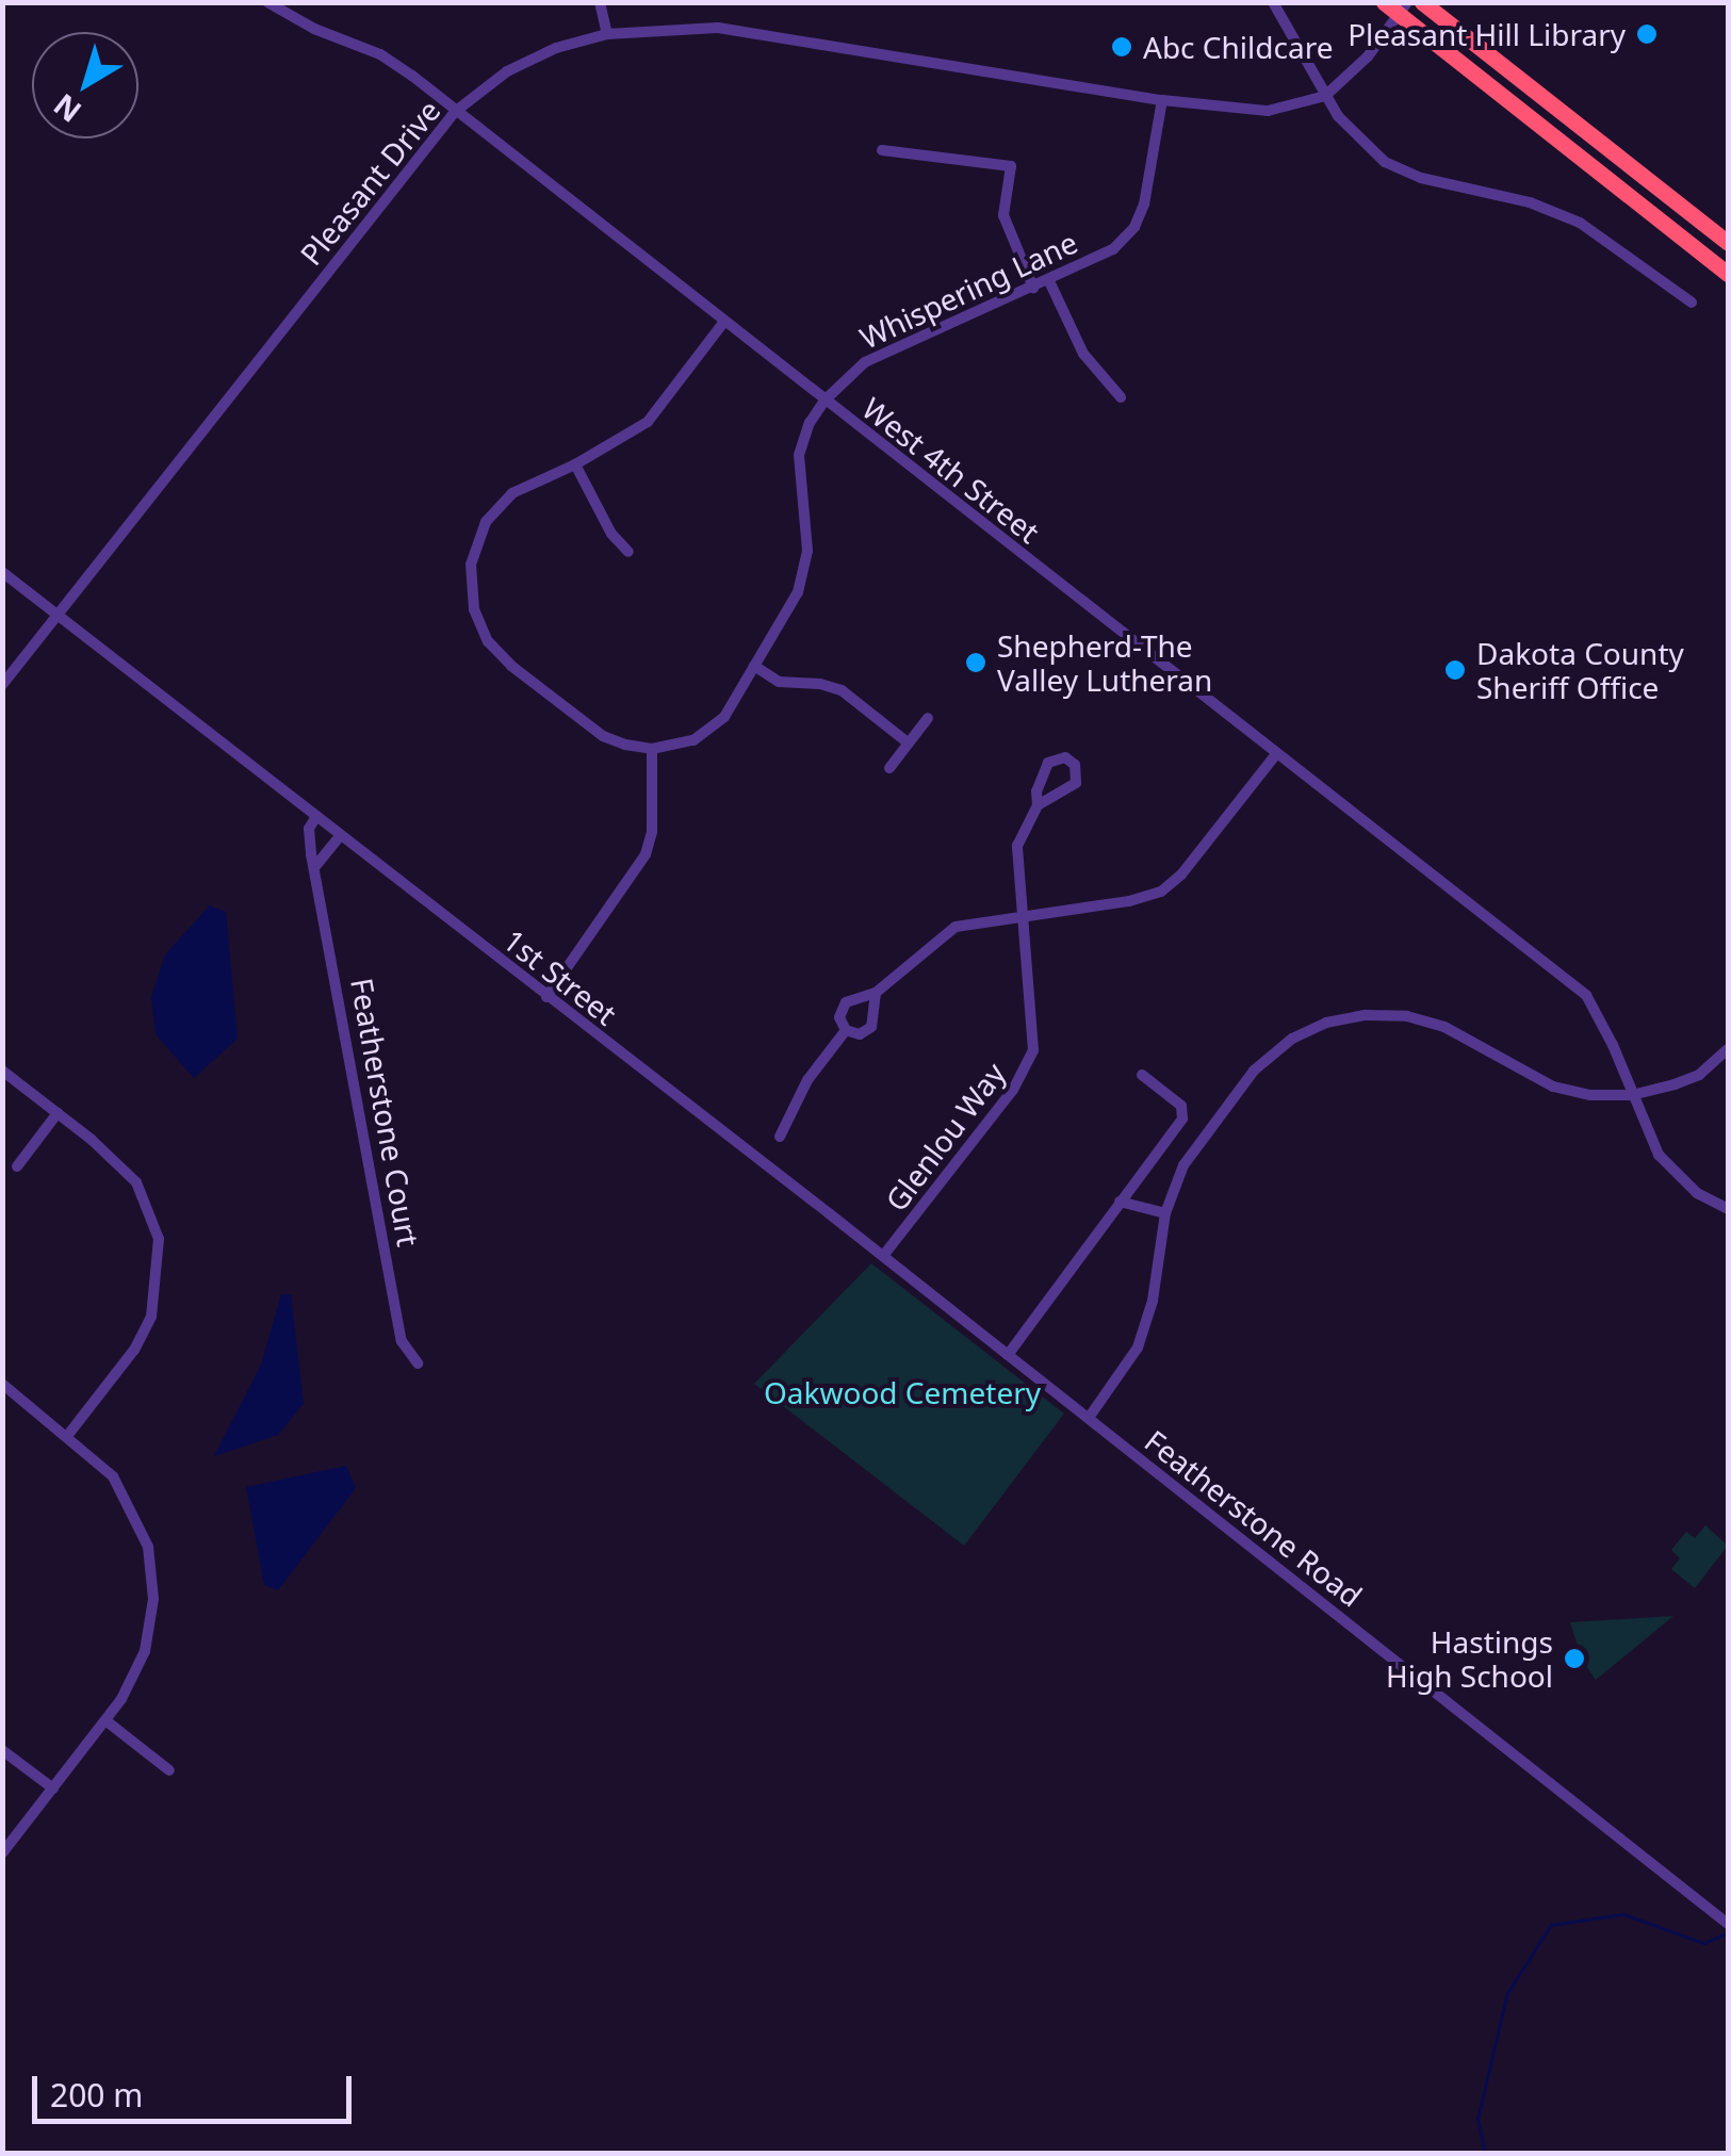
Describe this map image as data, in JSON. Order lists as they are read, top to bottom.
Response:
{
  "streets": {
    "street": [
      "Pleasant Drive",
      "Whispering Lane",
      "West 4th Street",
      "1st Street",
      "Featherstone Court",
      "Glenlou Way",
      "Featherstone Road"
    ]
  },
  "crossings": [
    ["Pleasant Drive", "Whispering Lane"],
    ["Pleasant Drive", "West 4th Street"],
    ["Pleasant Drive", "1st Street"],
    ["Whispering Lane", "West 4th Street"],
    ["1st Street", "Featherstone Court"],
    ["1st Street", "Glenlou Way"],
    ["1st Street", "Featherstone Road"]
  ],
  "parks": ["Oakwood Cemetery"],
  "places": [
    "Pleasant Hill Library",
    "Abc Childcare",
    "Shepherd-The Valley Lutheran",
    "Dakota County Sheriff Office",
    "Hastings High School"
  ],
  "scale_bar": "200 m",
  "north": "bottom left"
}
